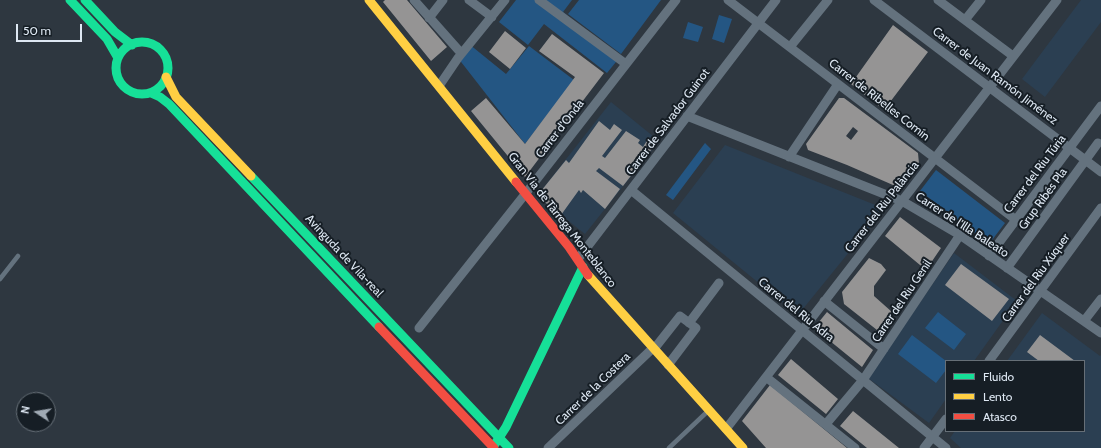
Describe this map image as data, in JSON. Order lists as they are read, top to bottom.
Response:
{
  "streets": {
    "main road": ["Carrer de Salvador Guinot", "Gran Via de Tàrrega Monteblanco", "Avinguda de Vila-real"],
    "street": [
      "Carrer de Juan Ramón Jiménez",
      "Carrer de Ribelles Comín",
      "Carrer d'Onda",
      "Carrer del Riu Túria",
      "Grup Ribés Pla",
      "Carrer del Riu Palància",
      "Carrer de l'Illa Baleato",
      "Carrer del Riu Xúquer",
      "Carrer del Riu Genil",
      "Carrer del Riu Adra",
      "Carrer de la Costera"
    ]
  },
  "crossings": [
    ["Carrer de Juan Ramón Jiménez", "Carrer del Riu Túria"],
    ["Carrer de Juan Ramón Jiménez", "Grup Ribés Pla"],
    ["Carrer de Juan Ramón Jiménez", "Carrer del Riu Palància"],
    ["Carrer de Ribelles Comín", "Carrer de Salvador Guinot"],
    ["Carrer de Ribelles Comín", "Carrer del Riu Túria"],
    ["Carrer de Ribelles Comín", "Carrer del Riu Palància"],
    ["Carrer de Salvador Guinot", "Gran Via de Tàrrega Monteblanco"],
    ["Carrer de Salvador Guinot", "Carrer de l'Illa Baleato"],
    ["Carrer de Salvador Guinot", "Avinguda de Vila-real"],
    ["Carrer de Salvador Guinot", "Carrer del Riu Adra"],
    ["Carrer d'Onda", "Gran Via de Tàrrega Monteblanco"],
    ["Carrer del Riu Túria", "Carrer de l'Illa Baleato"],
    ["Grup Ribés Pla", "Carrer de l'Illa Baleato"],
    ["Carrer del Riu Palància", "Gran Via de Tàrrega Monteblanco"],
    ["Carrer del Riu Palància", "Carrer de l'Illa Baleato"],
    ["Carrer del Riu Palància", "Carrer del Riu Adra"],
    ["Gran Via de Tàrrega Monteblanco", "Carrer de la Costera"],
    ["Carrer de l'Illa Baleato", "Carrer del Riu Xúquer"],
    ["Carrer de l'Illa Baleato", "Carrer del Riu Genil"],
    ["Carrer del Riu Genil", "Carrer del Riu Adra"]
  ],
  "legend": ["Fluido", "Lento", "Atasco"],
  "scale_bar": "50 m",
  "north": "left"
}
